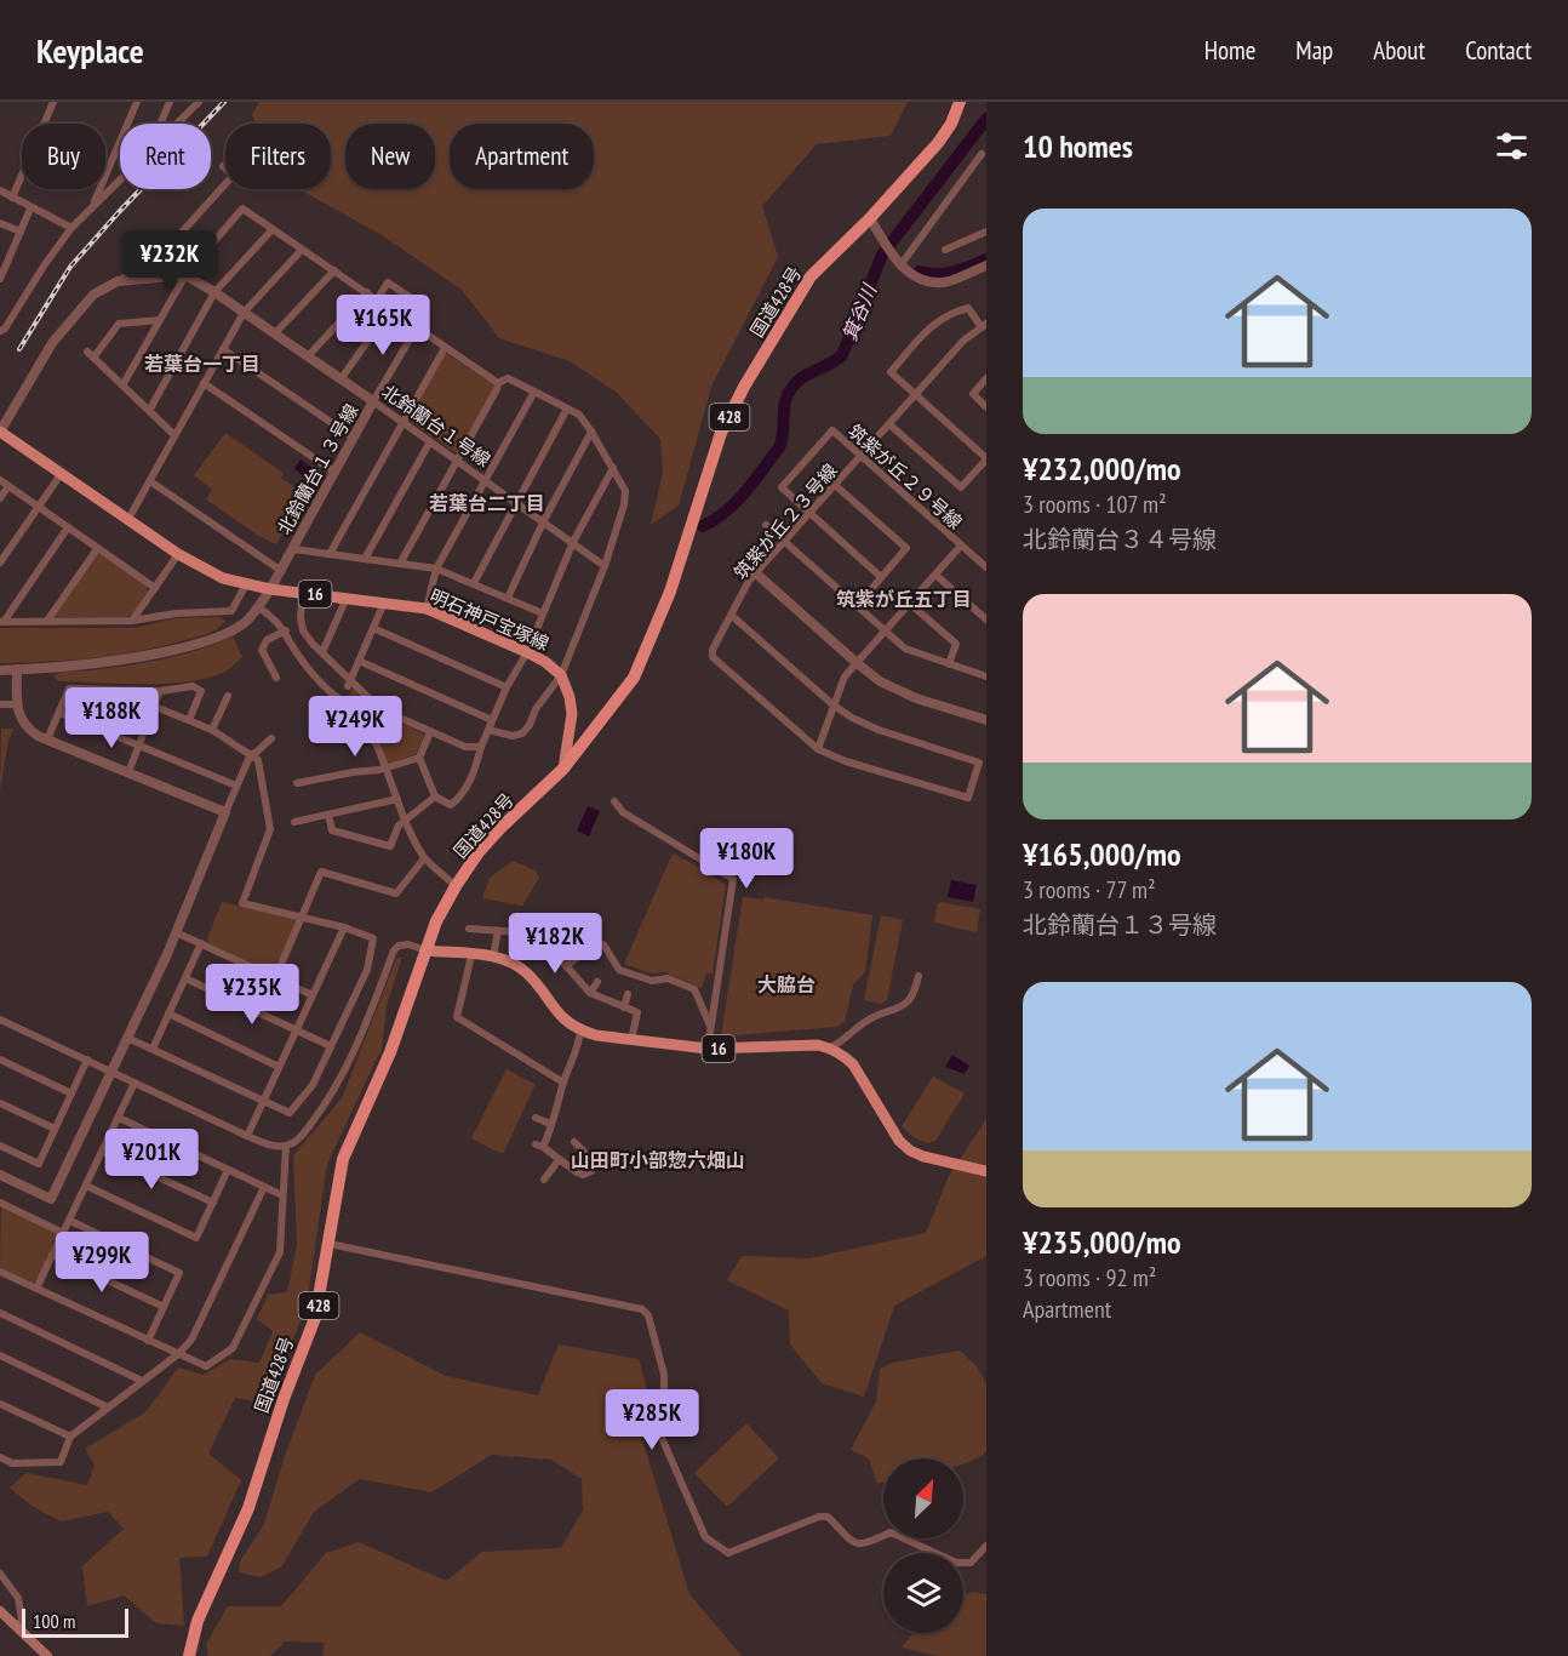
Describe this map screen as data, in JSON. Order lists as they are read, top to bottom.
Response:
{
  "streets": {
    "highway": ["国道428号", "428"],
    "main road": ["16", "明石神戸宝塚線"],
    "street": [
      "北鈴蘭台１号線",
      "北鈴蘭台１３号線",
      "筑紫が丘２９号線",
      "筑紫が丘２３号線"
    ]
  },
  "crossings": [
    ["国道428号", "明石神戸宝塚線"],
    ["北鈴蘭台１号線", "北鈴蘭台１３号線"],
    ["北鈴蘭台１３号線", "明石神戸宝塚線"],
    ["筑紫が丘２９号線", "筑紫が丘２３号線"]
  ],
  "districts": [
    "若葉台一丁目",
    "若葉台二丁目",
    "筑紫が丘五丁目",
    "大脇台",
    "山田町小部惣六畑山"
  ],
  "water": ["箕谷川"],
  "scale_bar": "100 m",
  "north": "top right",
  "page": {
    "header": "Keyplace",
    "nav": [
      "Home",
      "Map",
      "About",
      "Contact"
    ],
    "heading": "10 homes",
    "chip": [
      "Buy",
      "Rent",
      "Filters",
      "New",
      "Apartment"
    ],
    "list": [
      {
        "name": "¥232,000/mo",
        "note": "3 rooms · 107 m² · 北鈴蘭台３４号線"
      },
      {
        "name": "¥165,000/mo",
        "note": "3 rooms · 77 m² · 北鈴蘭台１３号線"
      },
      {
        "name": "¥235,000/mo",
        "note": "3 rooms · 92 m² · Apartment"
      }
    ],
    "price": [
      "¥232K",
      "¥165K",
      "¥188K",
      "¥249K",
      "¥180K",
      "¥182K",
      "¥235K",
      "¥201K",
      "¥299K",
      "¥285K"
    ],
    "scale": "100 m"
  }
}
